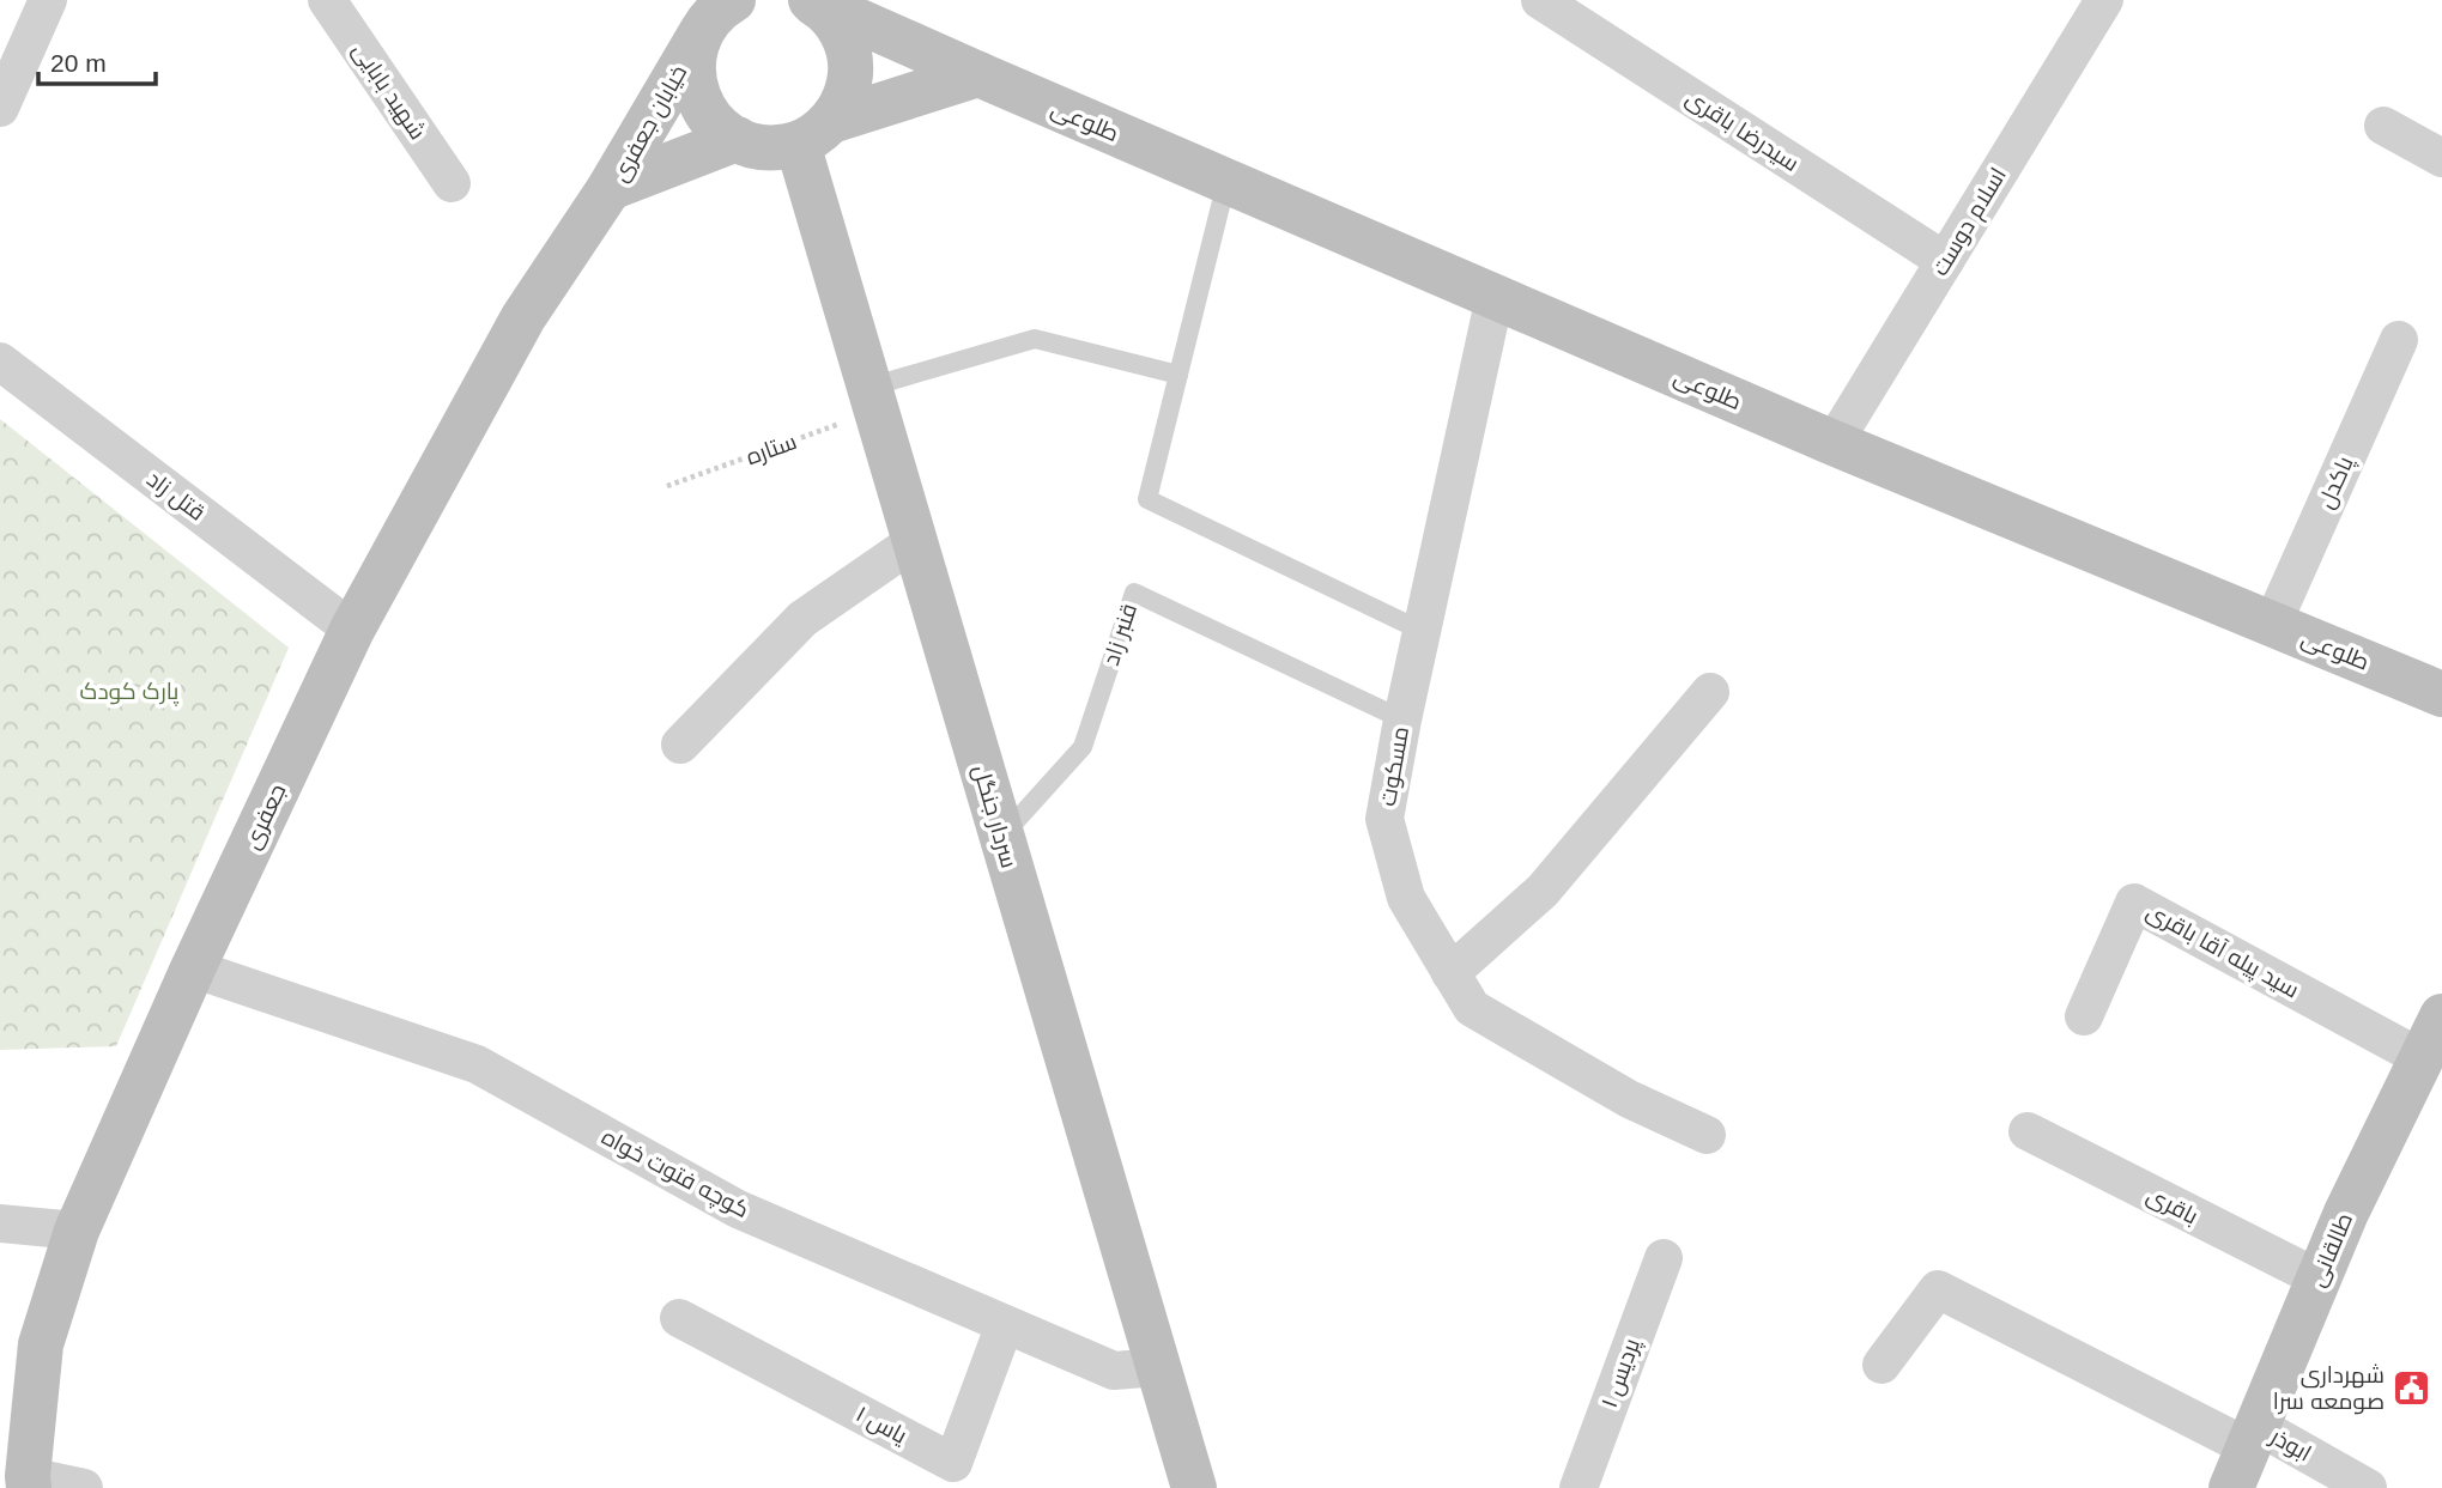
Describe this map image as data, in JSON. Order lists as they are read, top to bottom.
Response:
{
  "streets": {
    "main road": [
      "طلوعی",
      "خیابان جعفری",
      "جعفری",
      "سردار جنگل",
      "طالقانی"
    ],
    "street": [
      "شهید بابایی",
      "سیدرضا باقری",
      "اسلام دوست",
      "پاکدل",
      "قتل زاد",
      "مسکوت",
      "سید پیله آقا باقری",
      "کوچه فتوت خواه",
      "باقری",
      "پردیس ۱",
      "یاس ۱",
      "ابوذر"
    ],
    "lane": ["قنبر زاد"],
    "path": ["ستاره"]
  },
  "crossings": [
    ["طلوعی", "اسلام دوست"],
    ["طلوعی", "پاکدل"],
    ["طلوعی", "مسکوت"],
    ["خیابان جعفری", "جعفری"],
    ["سیدرضا باقری", "اسلام دوست"],
    ["ستاره", "سردار جنگل"],
    ["قتل زاد", "جعفری"],
    ["قنبر زاد", "مسکوت"],
    ["قنبر زاد", "سردار جنگل"],
    ["جعفری", "کوچه فتوت خواه"],
    ["سردار جنگل", "کوچه فتوت خواه"],
    ["سید پیله آقا باقری", "طالقانی"],
    ["کوچه فتوت خواه", "یاس ۱"],
    ["باقری", "طالقانی"],
    ["طالقانی", "ابوذر"]
  ],
  "parks": ["پارک کودک"],
  "places": {
    "public building": ["شهرداری صومعه سرا"]
  },
  "scale_bar": "20 m"
}
